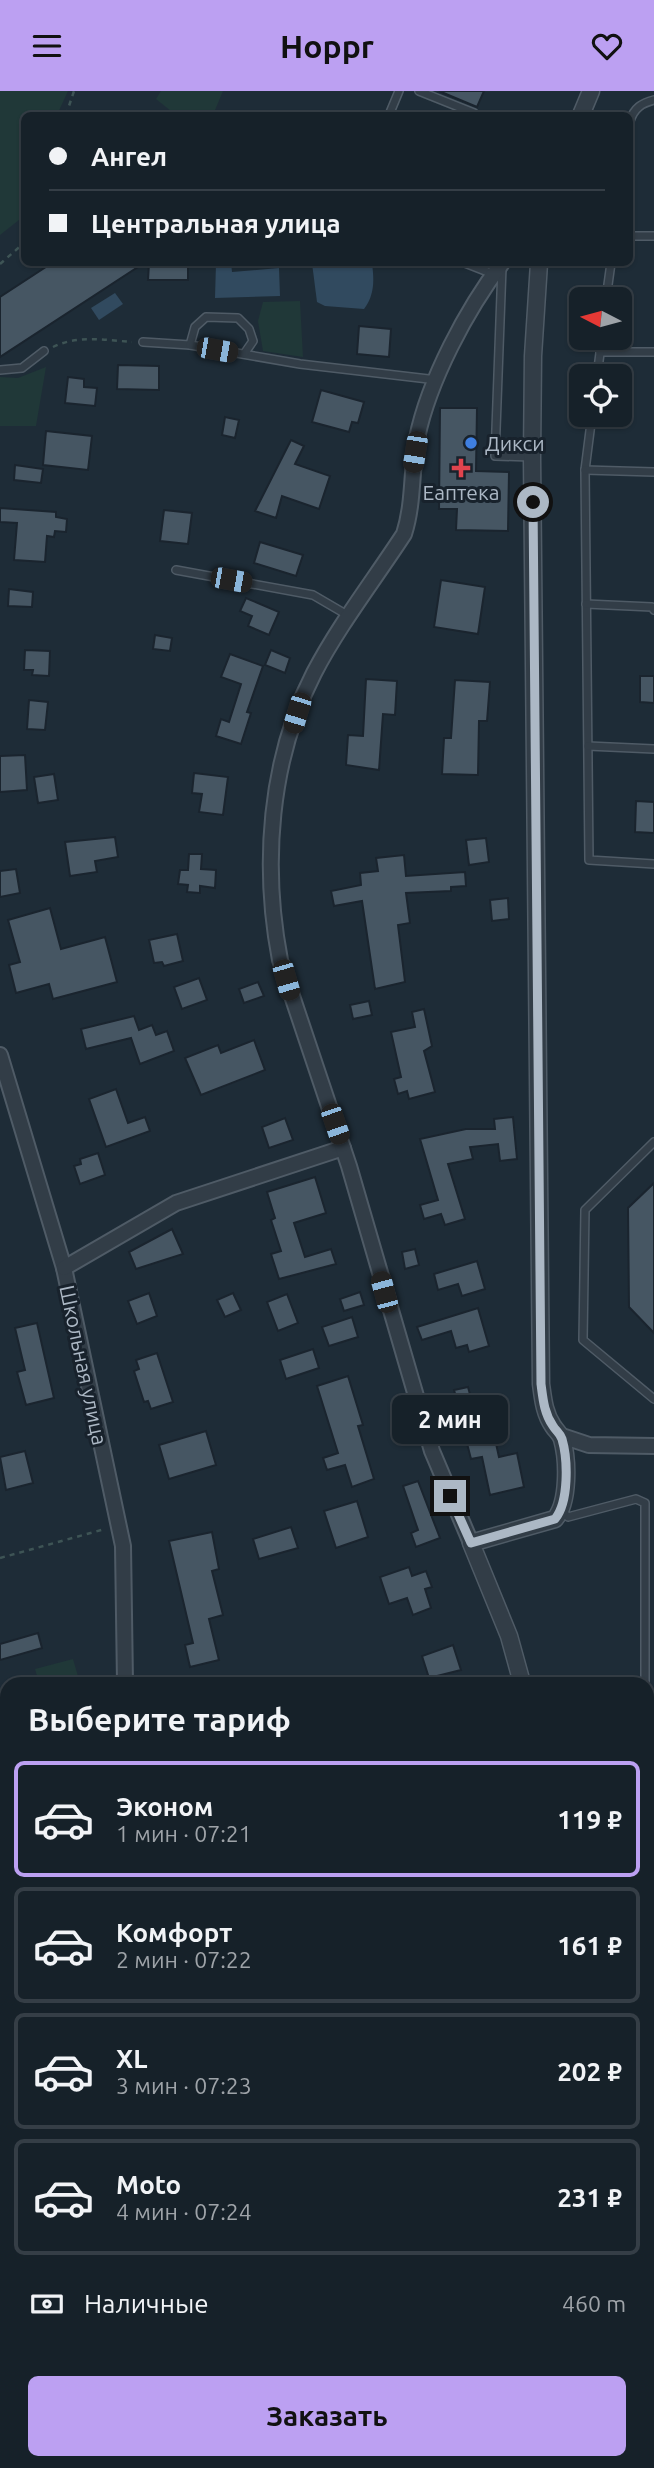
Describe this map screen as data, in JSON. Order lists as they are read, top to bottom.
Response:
{
  "streets": {
    "street": ["Школьная улица"]
  },
  "places": {
    "other": ["Дикси"],
    "health": ["Еаптека"]
  },
  "north": "left",
  "page": {
    "header": "Hoppr",
    "banner": ["Ангел", "Центральная улица"],
    "bubble": "2 мин",
    "heading": "Выберите тариф",
    "list": [
      {
        "name": "Эконом",
        "note": "1 мин · 07:21",
        "value": "119 ₽"
      },
      {
        "name": "Комфорт",
        "note": "2 мин · 07:22",
        "value": "161 ₽"
      },
      {
        "name": "XL",
        "note": "3 мин · 07:23",
        "value": "202 ₽"
      },
      {
        "name": "Moto",
        "note": "4 мин · 07:24",
        "value": "231 ₽"
      }
    ],
    "pay": ["Наличные", "460 m"],
    "buttons": "Заказать"
  }
}
